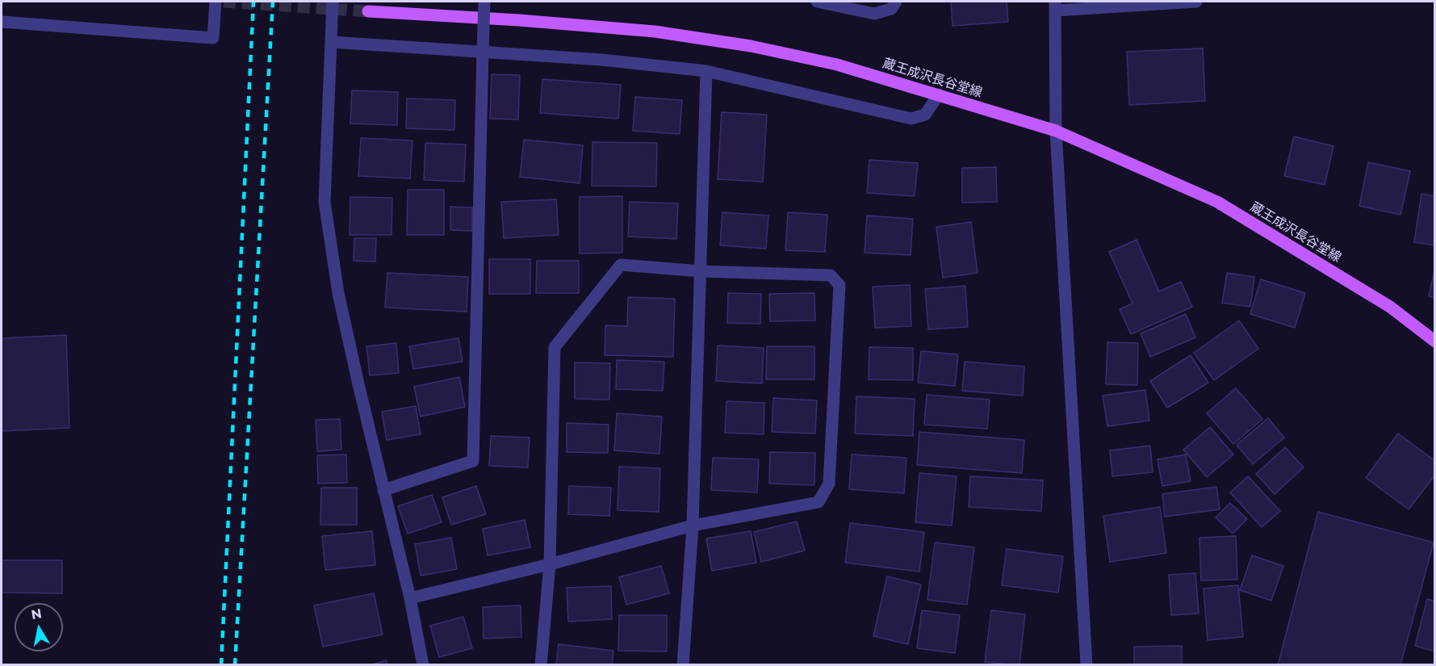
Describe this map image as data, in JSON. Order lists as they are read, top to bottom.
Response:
{
  "streets": {
    "main road": ["蔵王成沢長谷堂線"]
  },
  "north": "top"
}
